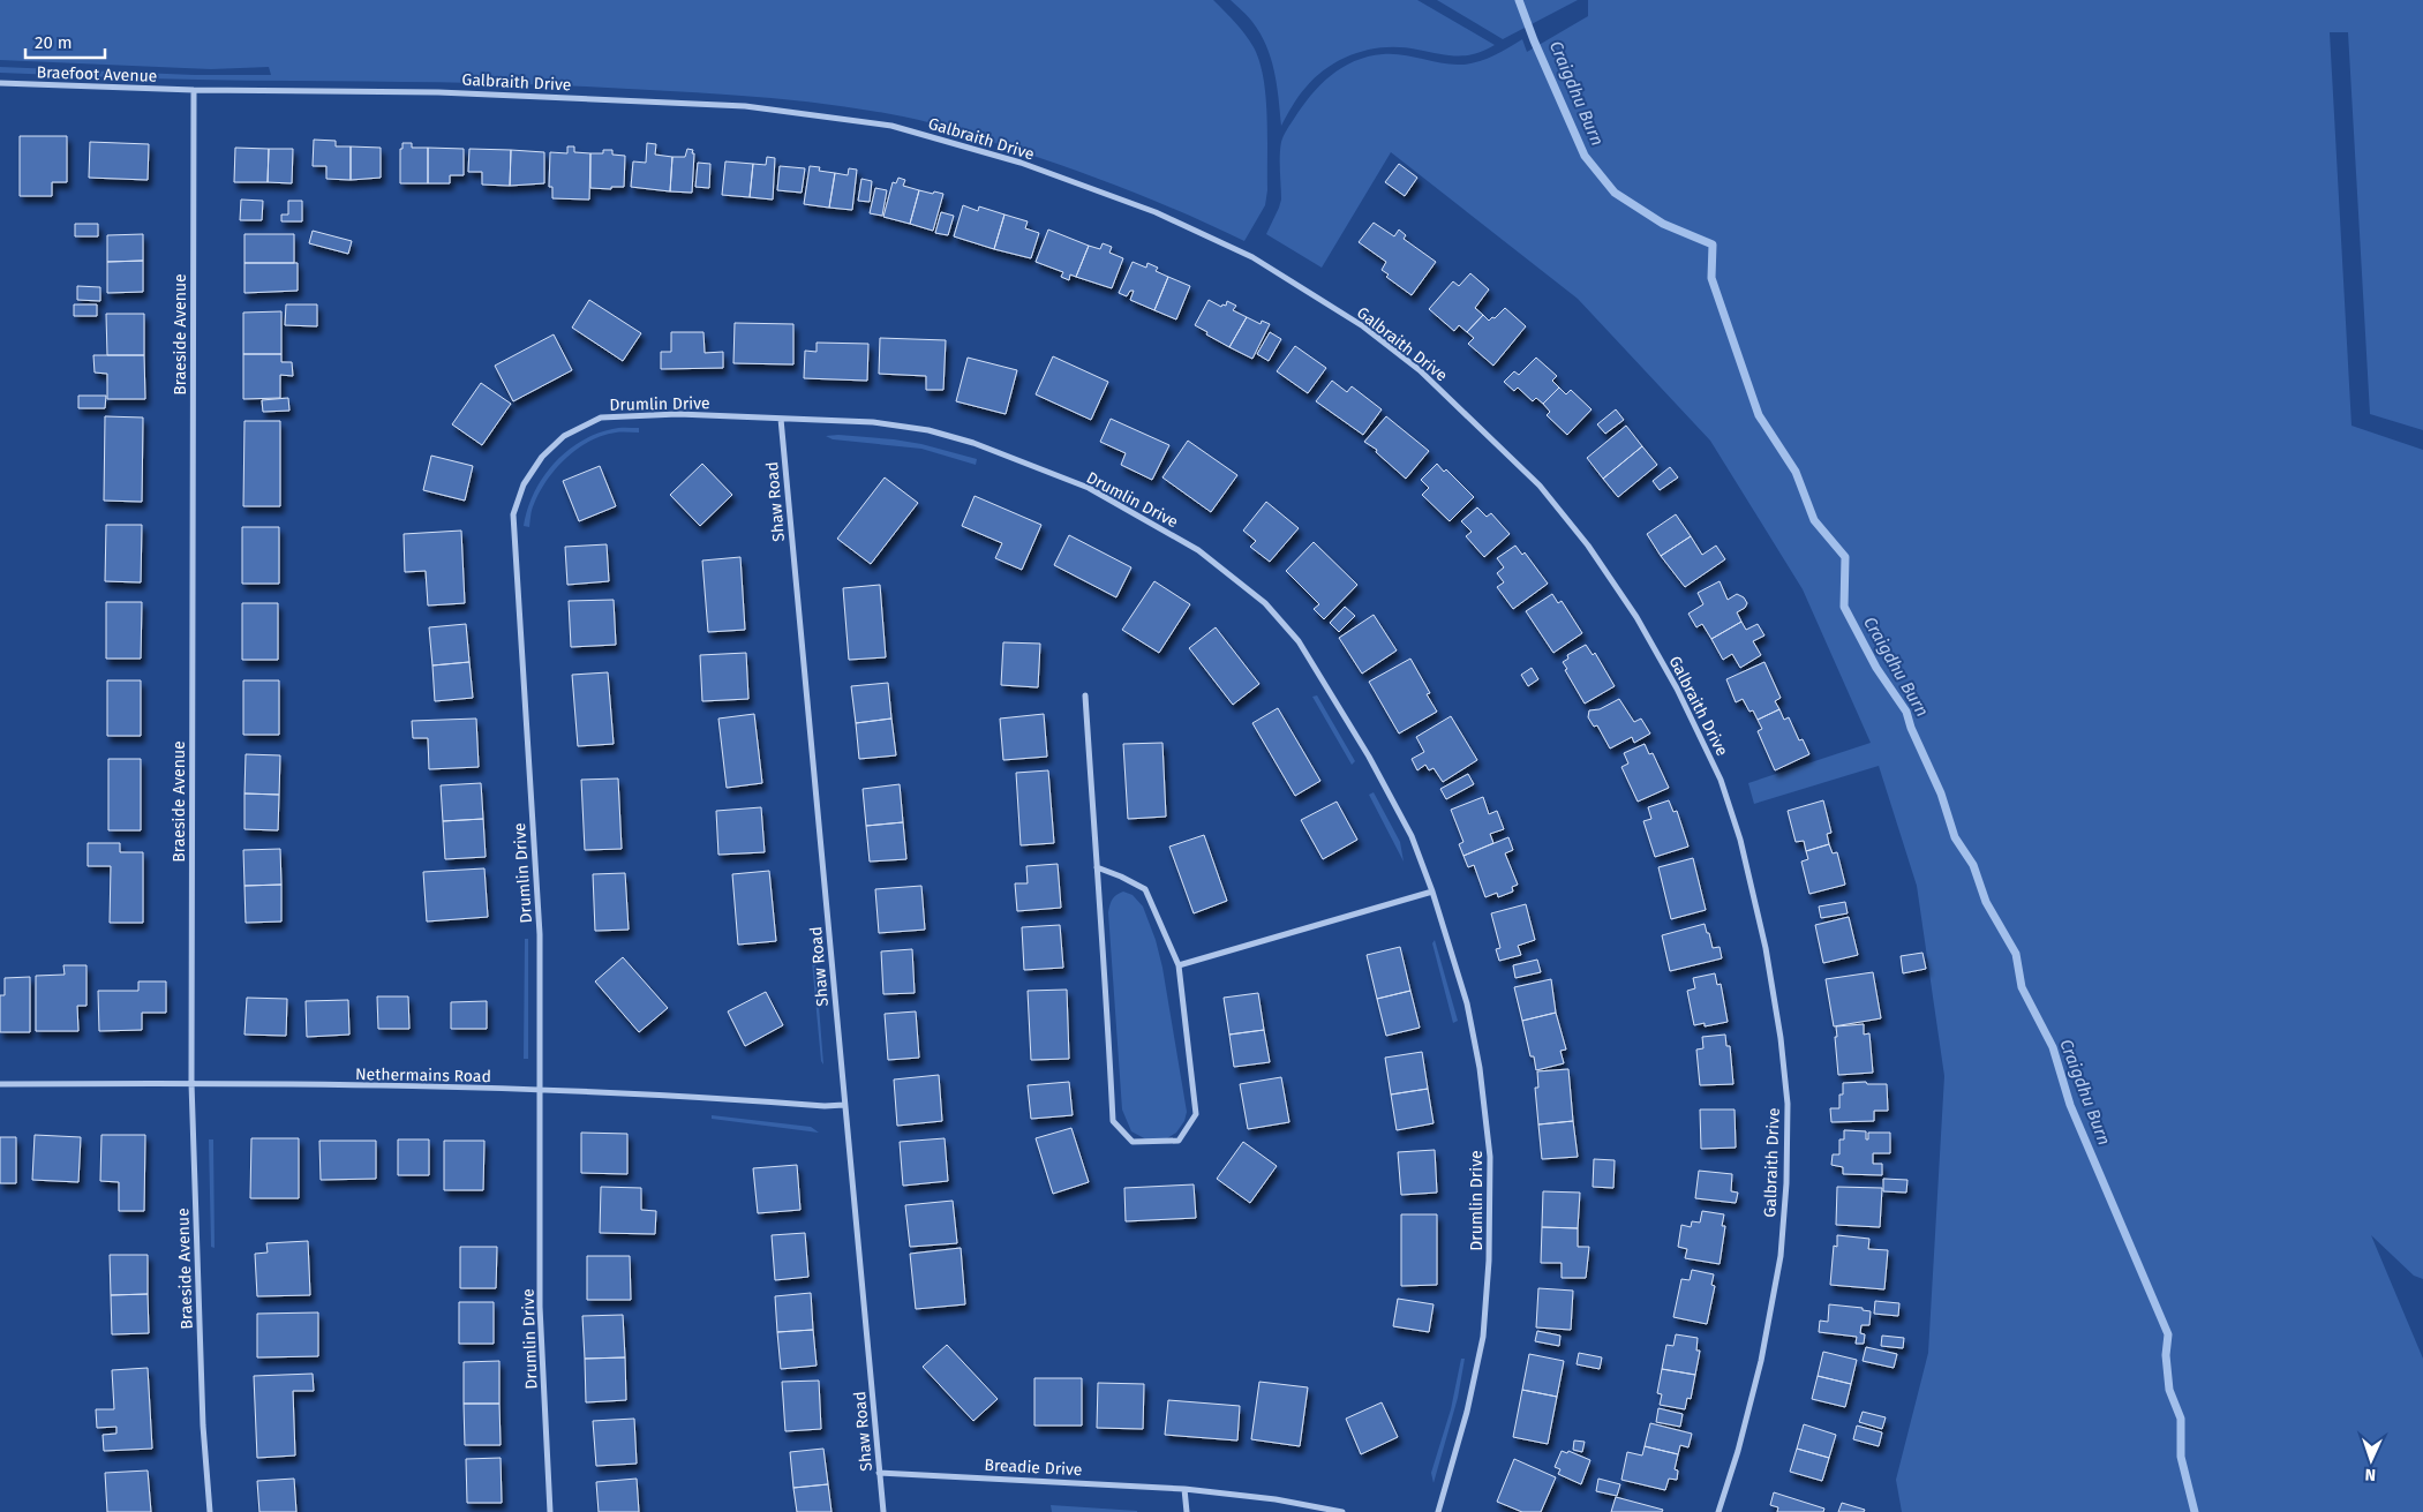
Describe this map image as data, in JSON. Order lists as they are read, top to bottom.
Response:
{
  "streets": {
    "street": [
      "Braefoot Avenue",
      "Galbraith Drive",
      "Braeside Avenue",
      "Drumlin Drive",
      "Shaw Road",
      "Nethermains Road",
      "Breadie Drive"
    ]
  },
  "crossings": [
    ["Braefoot Avenue", "Galbraith Drive"],
    ["Braefoot Avenue", "Braeside Avenue"],
    ["Galbraith Drive", "Braeside Avenue"],
    ["Braeside Avenue", "Nethermains Road"],
    ["Drumlin Drive", "Shaw Road"],
    ["Drumlin Drive", "Nethermains Road"],
    ["Shaw Road", "Nethermains Road"],
    ["Shaw Road", "Breadie Drive"]
  ],
  "water": ["Craigdhu Burn"],
  "scale_bar": "20 m",
  "north": "bottom"
}
